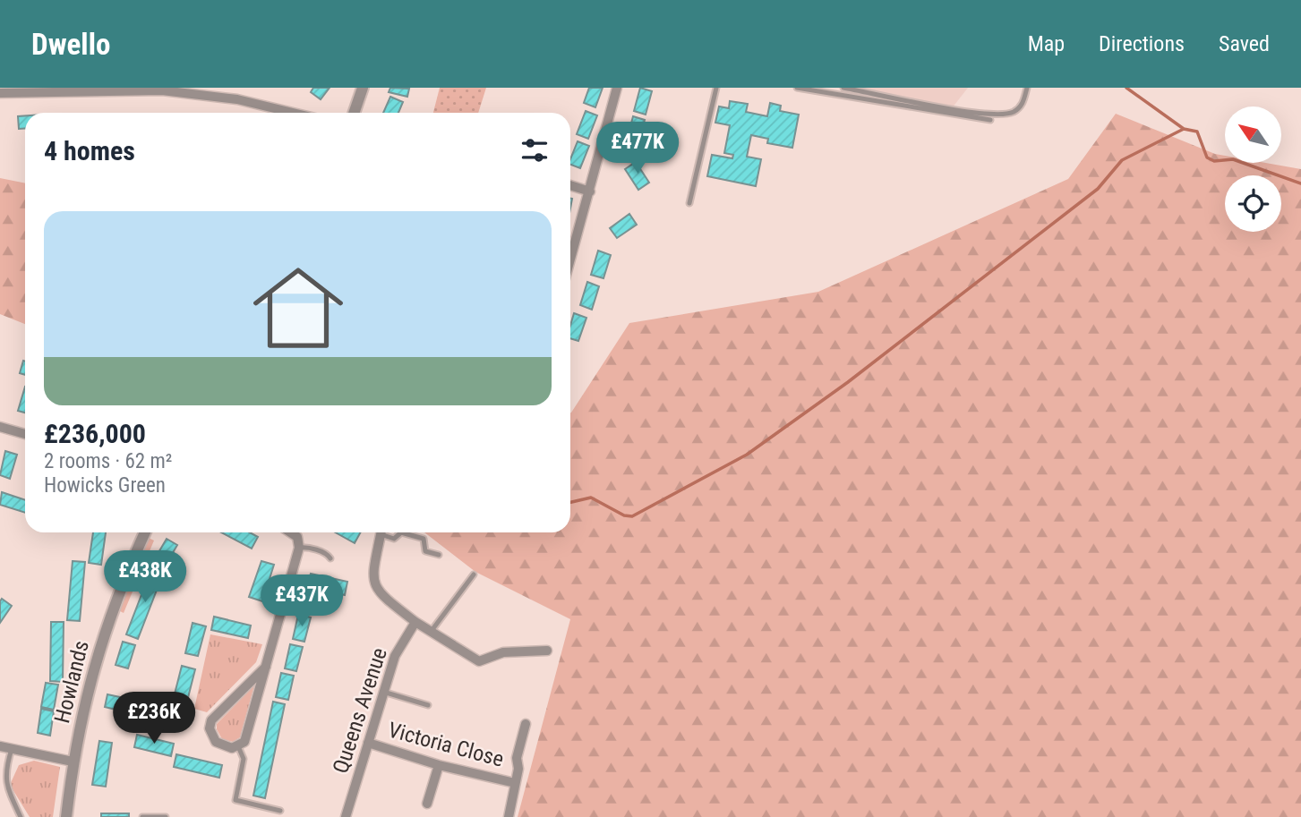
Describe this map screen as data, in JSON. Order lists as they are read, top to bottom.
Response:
{
  "streets": {
    "street": ["Howlands", "Queens Avenue", "Victoria Close"]
  },
  "crossings": [
    ["Queens Avenue", "Victoria Close"]
  ],
  "north": "top left",
  "page": {
    "header": "Dwello",
    "nav": ["Map", "Directions", "Saved"],
    "heading": "4 homes",
    "price": [
      "£477K",
      "£438K",
      "£437K",
      "£236K"
    ],
    "list": [
      {
        "name": "£236,000",
        "note": "2 rooms · 62 m² · Howicks Green"
      }
    ]
  }
}
